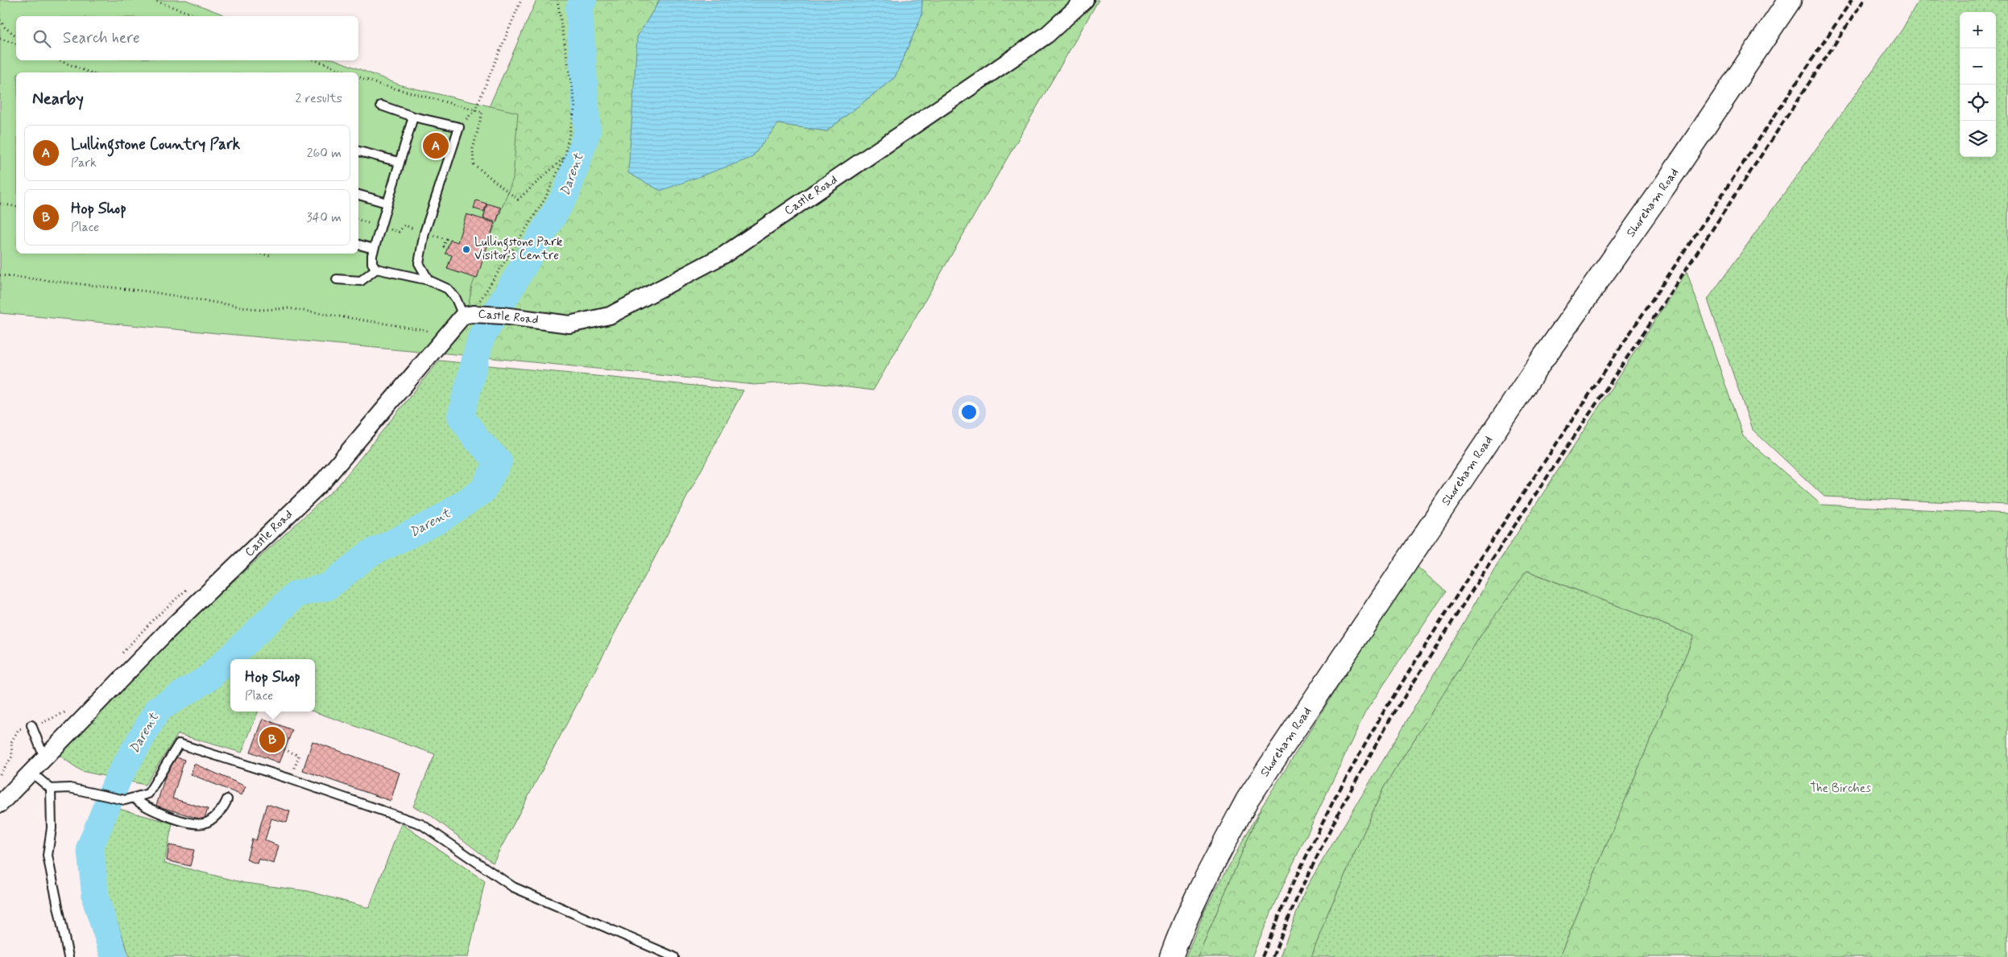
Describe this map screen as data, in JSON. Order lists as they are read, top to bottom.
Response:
{
  "streets": {
    "main road": ["Shoreham Road"],
    "street": ["Castle Road"]
  },
  "water": ["Darent"],
  "parks": ["The Birches"],
  "places": ["Lullingstone Park Visitor's Centre"],
  "page": {
    "map_buttons": ["+", "−"],
    "search": "Search here",
    "heading": ["Nearby", "2 results"],
    "list": [
      {
        "mark": "A",
        "name": "Lullingstone Country Park",
        "note": "Park",
        "value": "260 m"
      },
      {
        "mark": "B",
        "name": "Hop Shop",
        "note": "Place",
        "value": "340 m"
      }
    ],
    "pins": ["A", "B"],
    "popup": ["Hop Shop", "Place"]
  }
}
